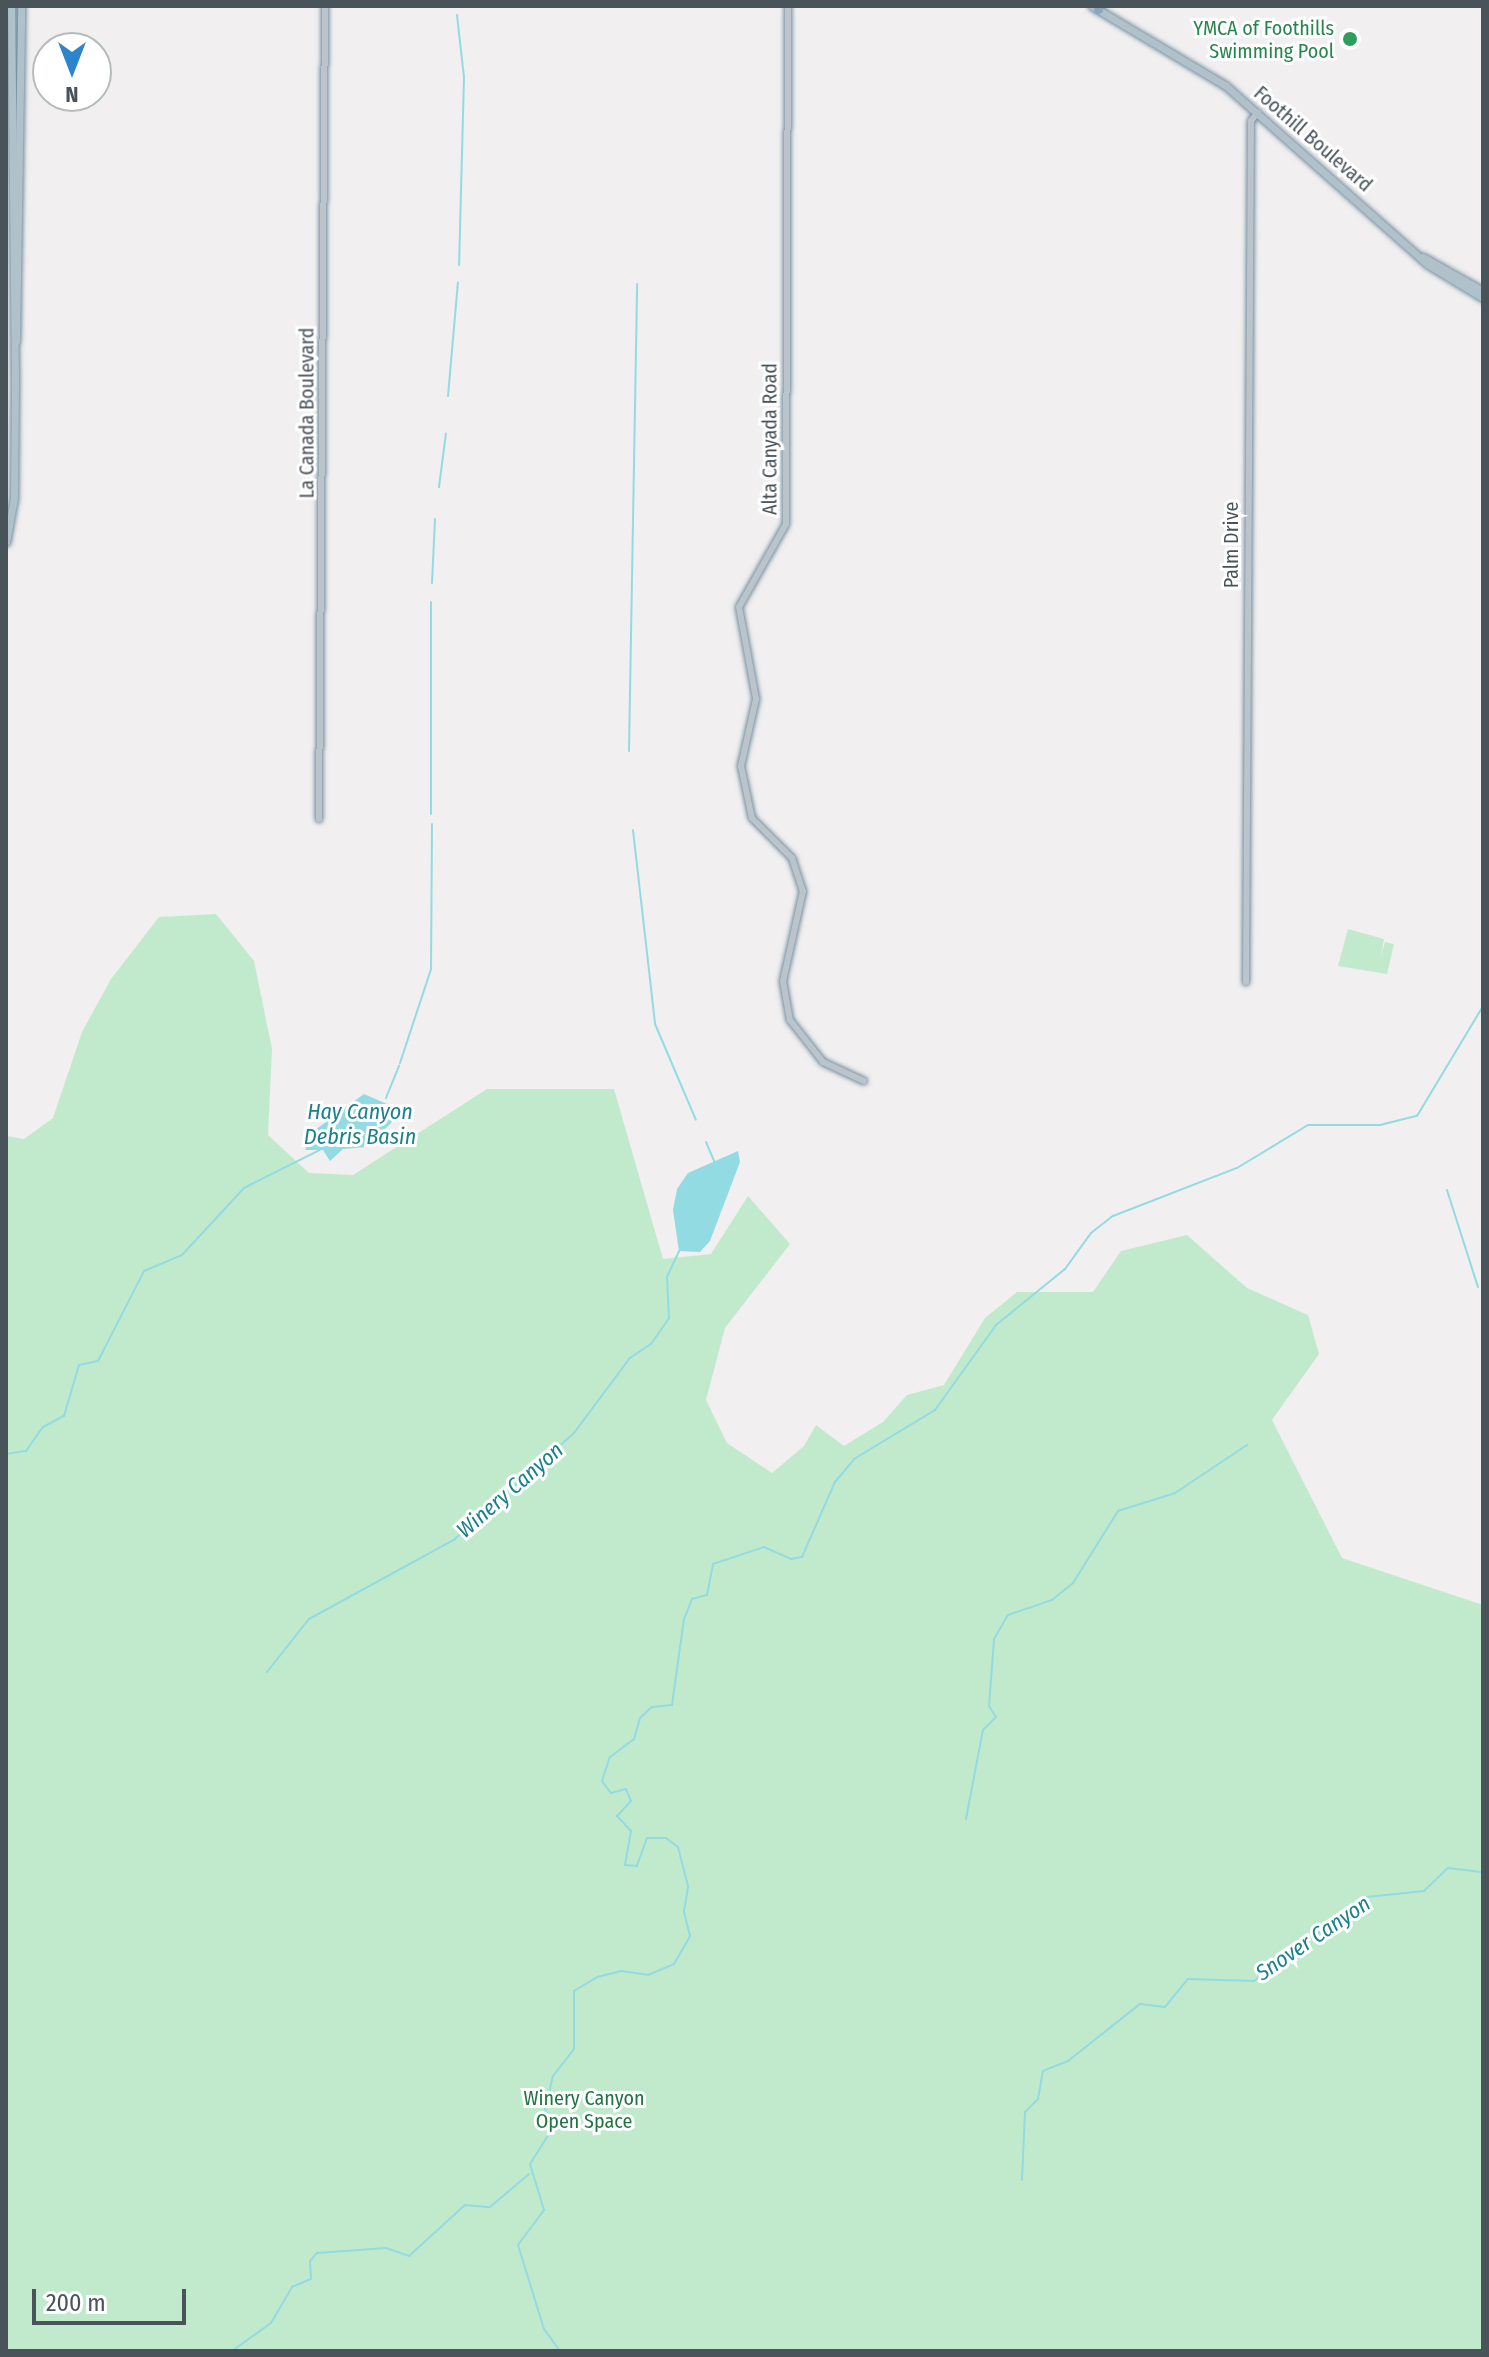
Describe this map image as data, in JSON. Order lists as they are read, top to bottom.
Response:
{
  "streets": {
    "main road": ["Foothill Boulevard"],
    "street": ["La Canada Boulevard", "Alta Canyada Road", "Palm Drive"]
  },
  "crossings": [
    ["Foothill Boulevard", "Palm Drive"]
  ],
  "water": ["Hay Canyon Debris Basin", "Winery Canyon", "Snover Canyon"],
  "parks": ["Winery Canyon Open Space"],
  "places": ["YMCA of Foothills Swimming Pool"],
  "scale_bar": "200 m",
  "north": "bottom"
}
